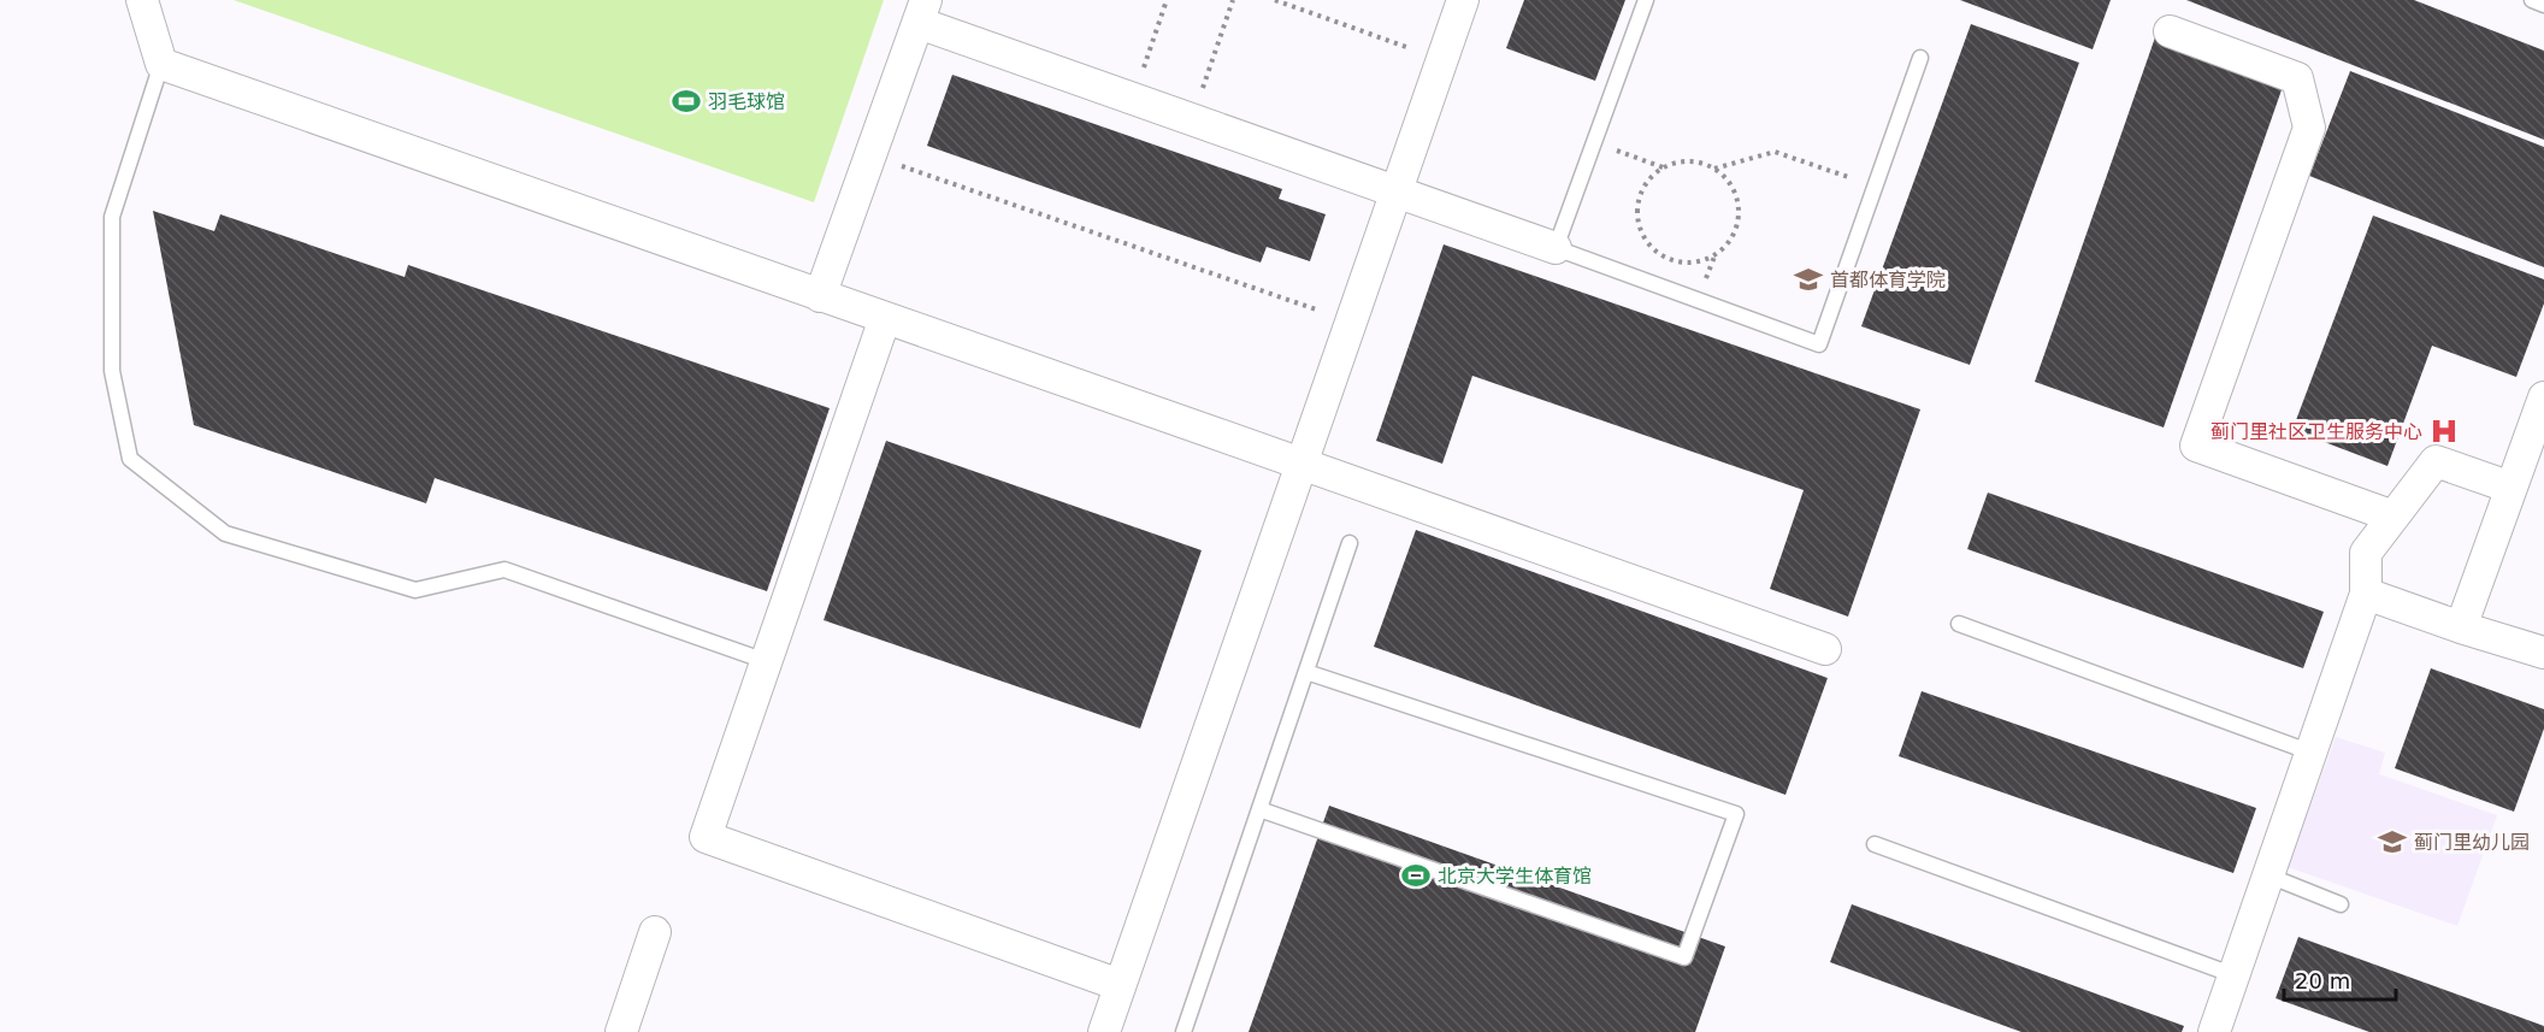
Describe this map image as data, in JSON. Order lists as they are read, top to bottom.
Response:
{
  "places": {
    "sports": ["羽毛球馆", "北京大学生体育馆"],
    "school or university": ["首都体育学院", "蓟门里幼儿园"],
    "hospital": ["蓟门里社区卫生服务中心"]
  },
  "scale_bar": "20 m"
}
